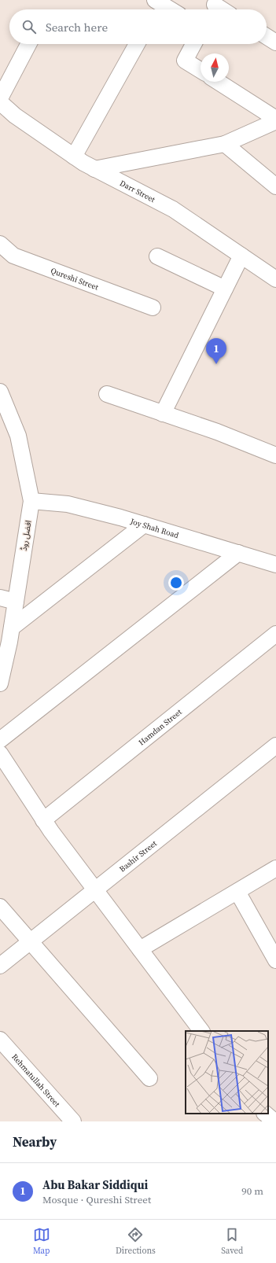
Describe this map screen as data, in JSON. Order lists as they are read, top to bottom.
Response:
{
  "streets": {
    "street": [
      "Darr Street",
      "Qureshi Street",
      "Joy Shah Road",
      "افضل روڈ",
      "Hamdan Street",
      "Bashir Street",
      "Rehmatullah Street"
    ]
  },
  "crossings": [
    ["Joy Shah Road", "افضل روڈ"]
  ],
  "north": "top",
  "page": {
    "search": "Search here",
    "pins": "1",
    "heading": "Nearby",
    "list": [
      {
        "mark": "1",
        "name": "Abu Bakar Siddiqui",
        "note": "Mosque · Qureshi Street",
        "value": "90 m"
      }
    ],
    "nav": ["Map", "Directions", "Saved"]
  }
}
